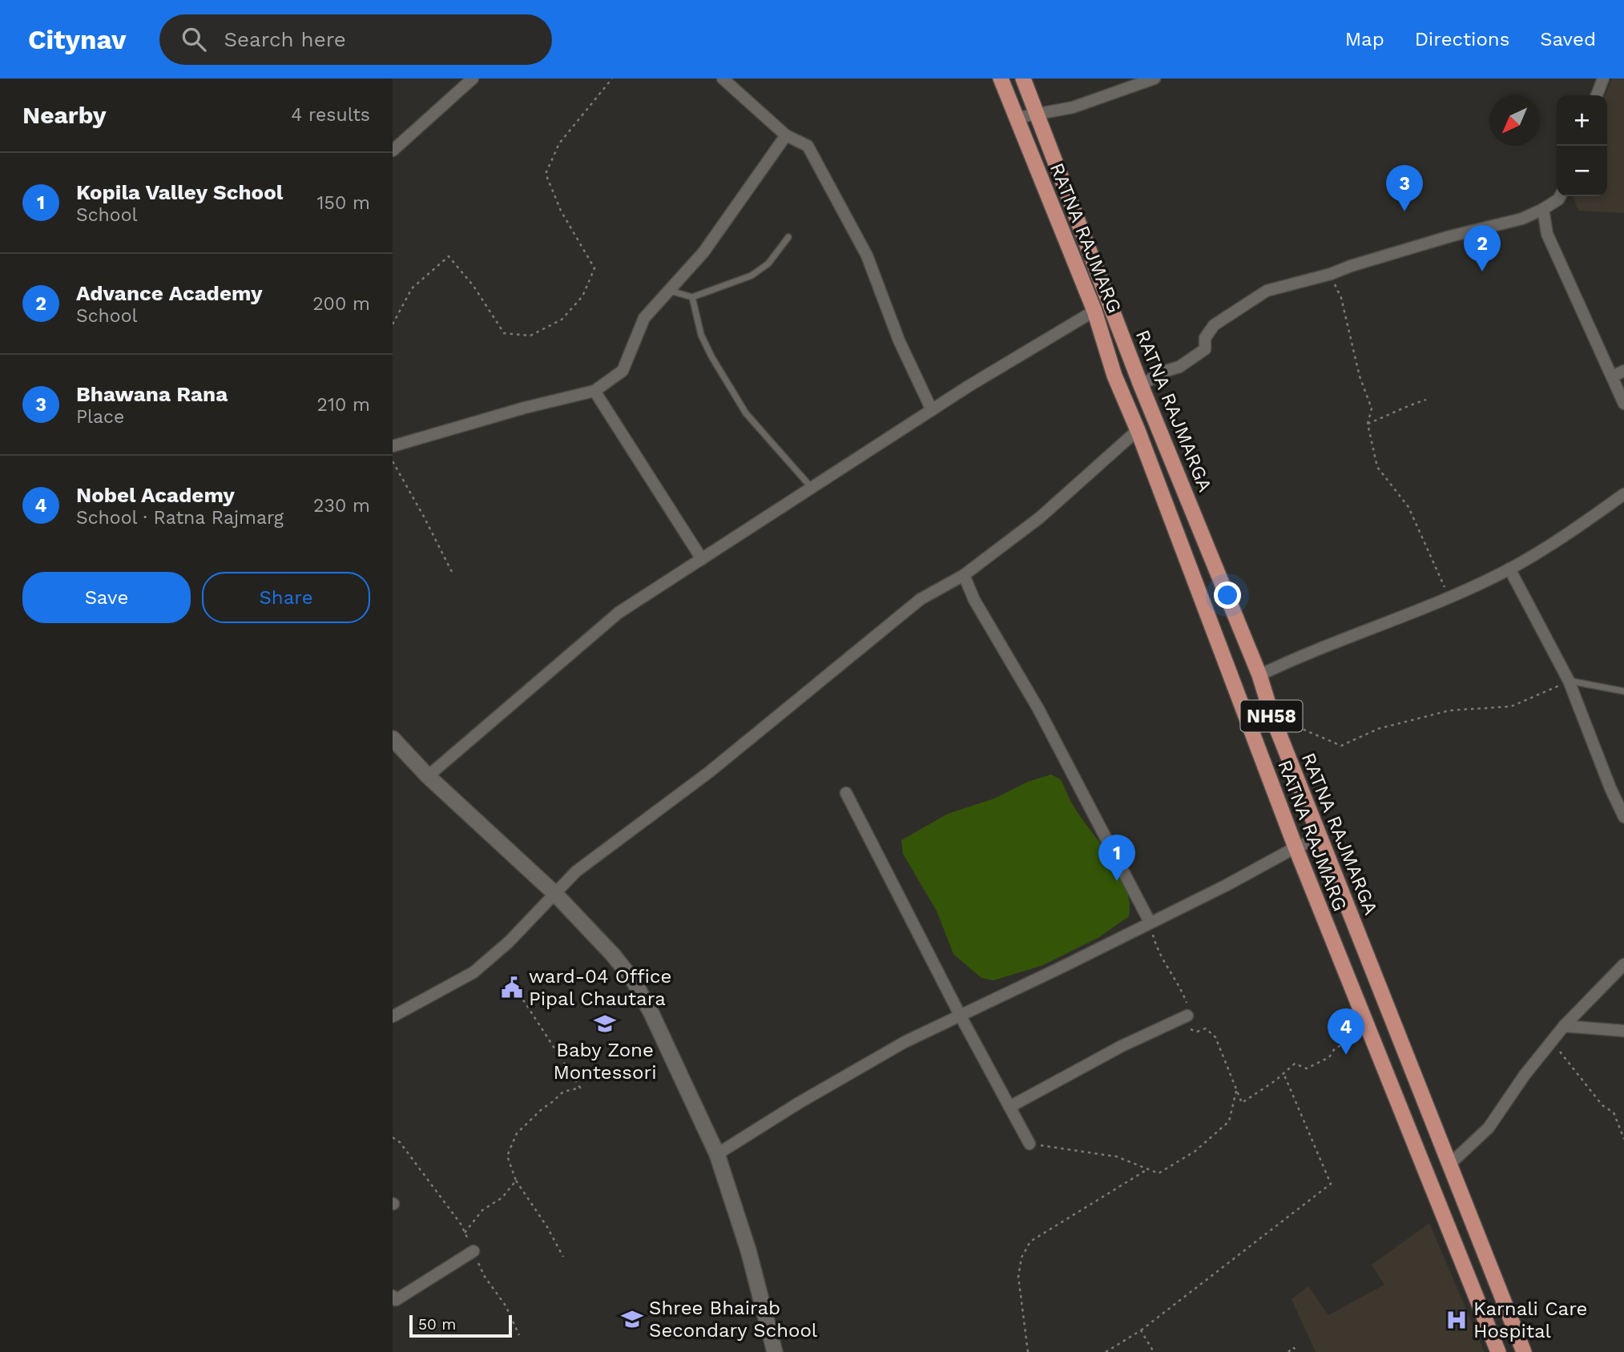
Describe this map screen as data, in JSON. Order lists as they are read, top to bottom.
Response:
{
  "streets": {
    "main road": ["RATNA RAJMARG", "RATNA RAJMARGA", "NH58"]
  },
  "places": {
    "public building": ["ward-04 Office Pipal Chautara"],
    "school or university": ["Baby Zone Montessori", "Shree Bhairab Secondary School"],
    "hospital": ["Karnali Care Hospital"]
  },
  "scale_bar": "50 m",
  "north": "bottom left",
  "page": {
    "header": "Citynav",
    "search": "Search here",
    "nav": ["Map", "Directions", "Saved"],
    "heading": ["Nearby", "4 results"],
    "map_buttons": ["+", "−"],
    "list": [
      {
        "mark": "1",
        "name": "Kopila Valley School",
        "note": "School",
        "value": "150 m"
      },
      {
        "mark": "2",
        "name": "Advance Academy",
        "note": "School",
        "value": "200 m"
      },
      {
        "mark": "3",
        "name": "Bhawana Rana",
        "note": "Place",
        "value": "210 m"
      },
      {
        "mark": "4",
        "name": "Nobel Academy",
        "note": "School · Ratna Rajmarg",
        "value": "230 m"
      }
    ],
    "pins": [
      "3",
      "2",
      "1",
      "4"
    ],
    "buttons": ["Save", "Share"],
    "scale": "50 m"
  }
}
